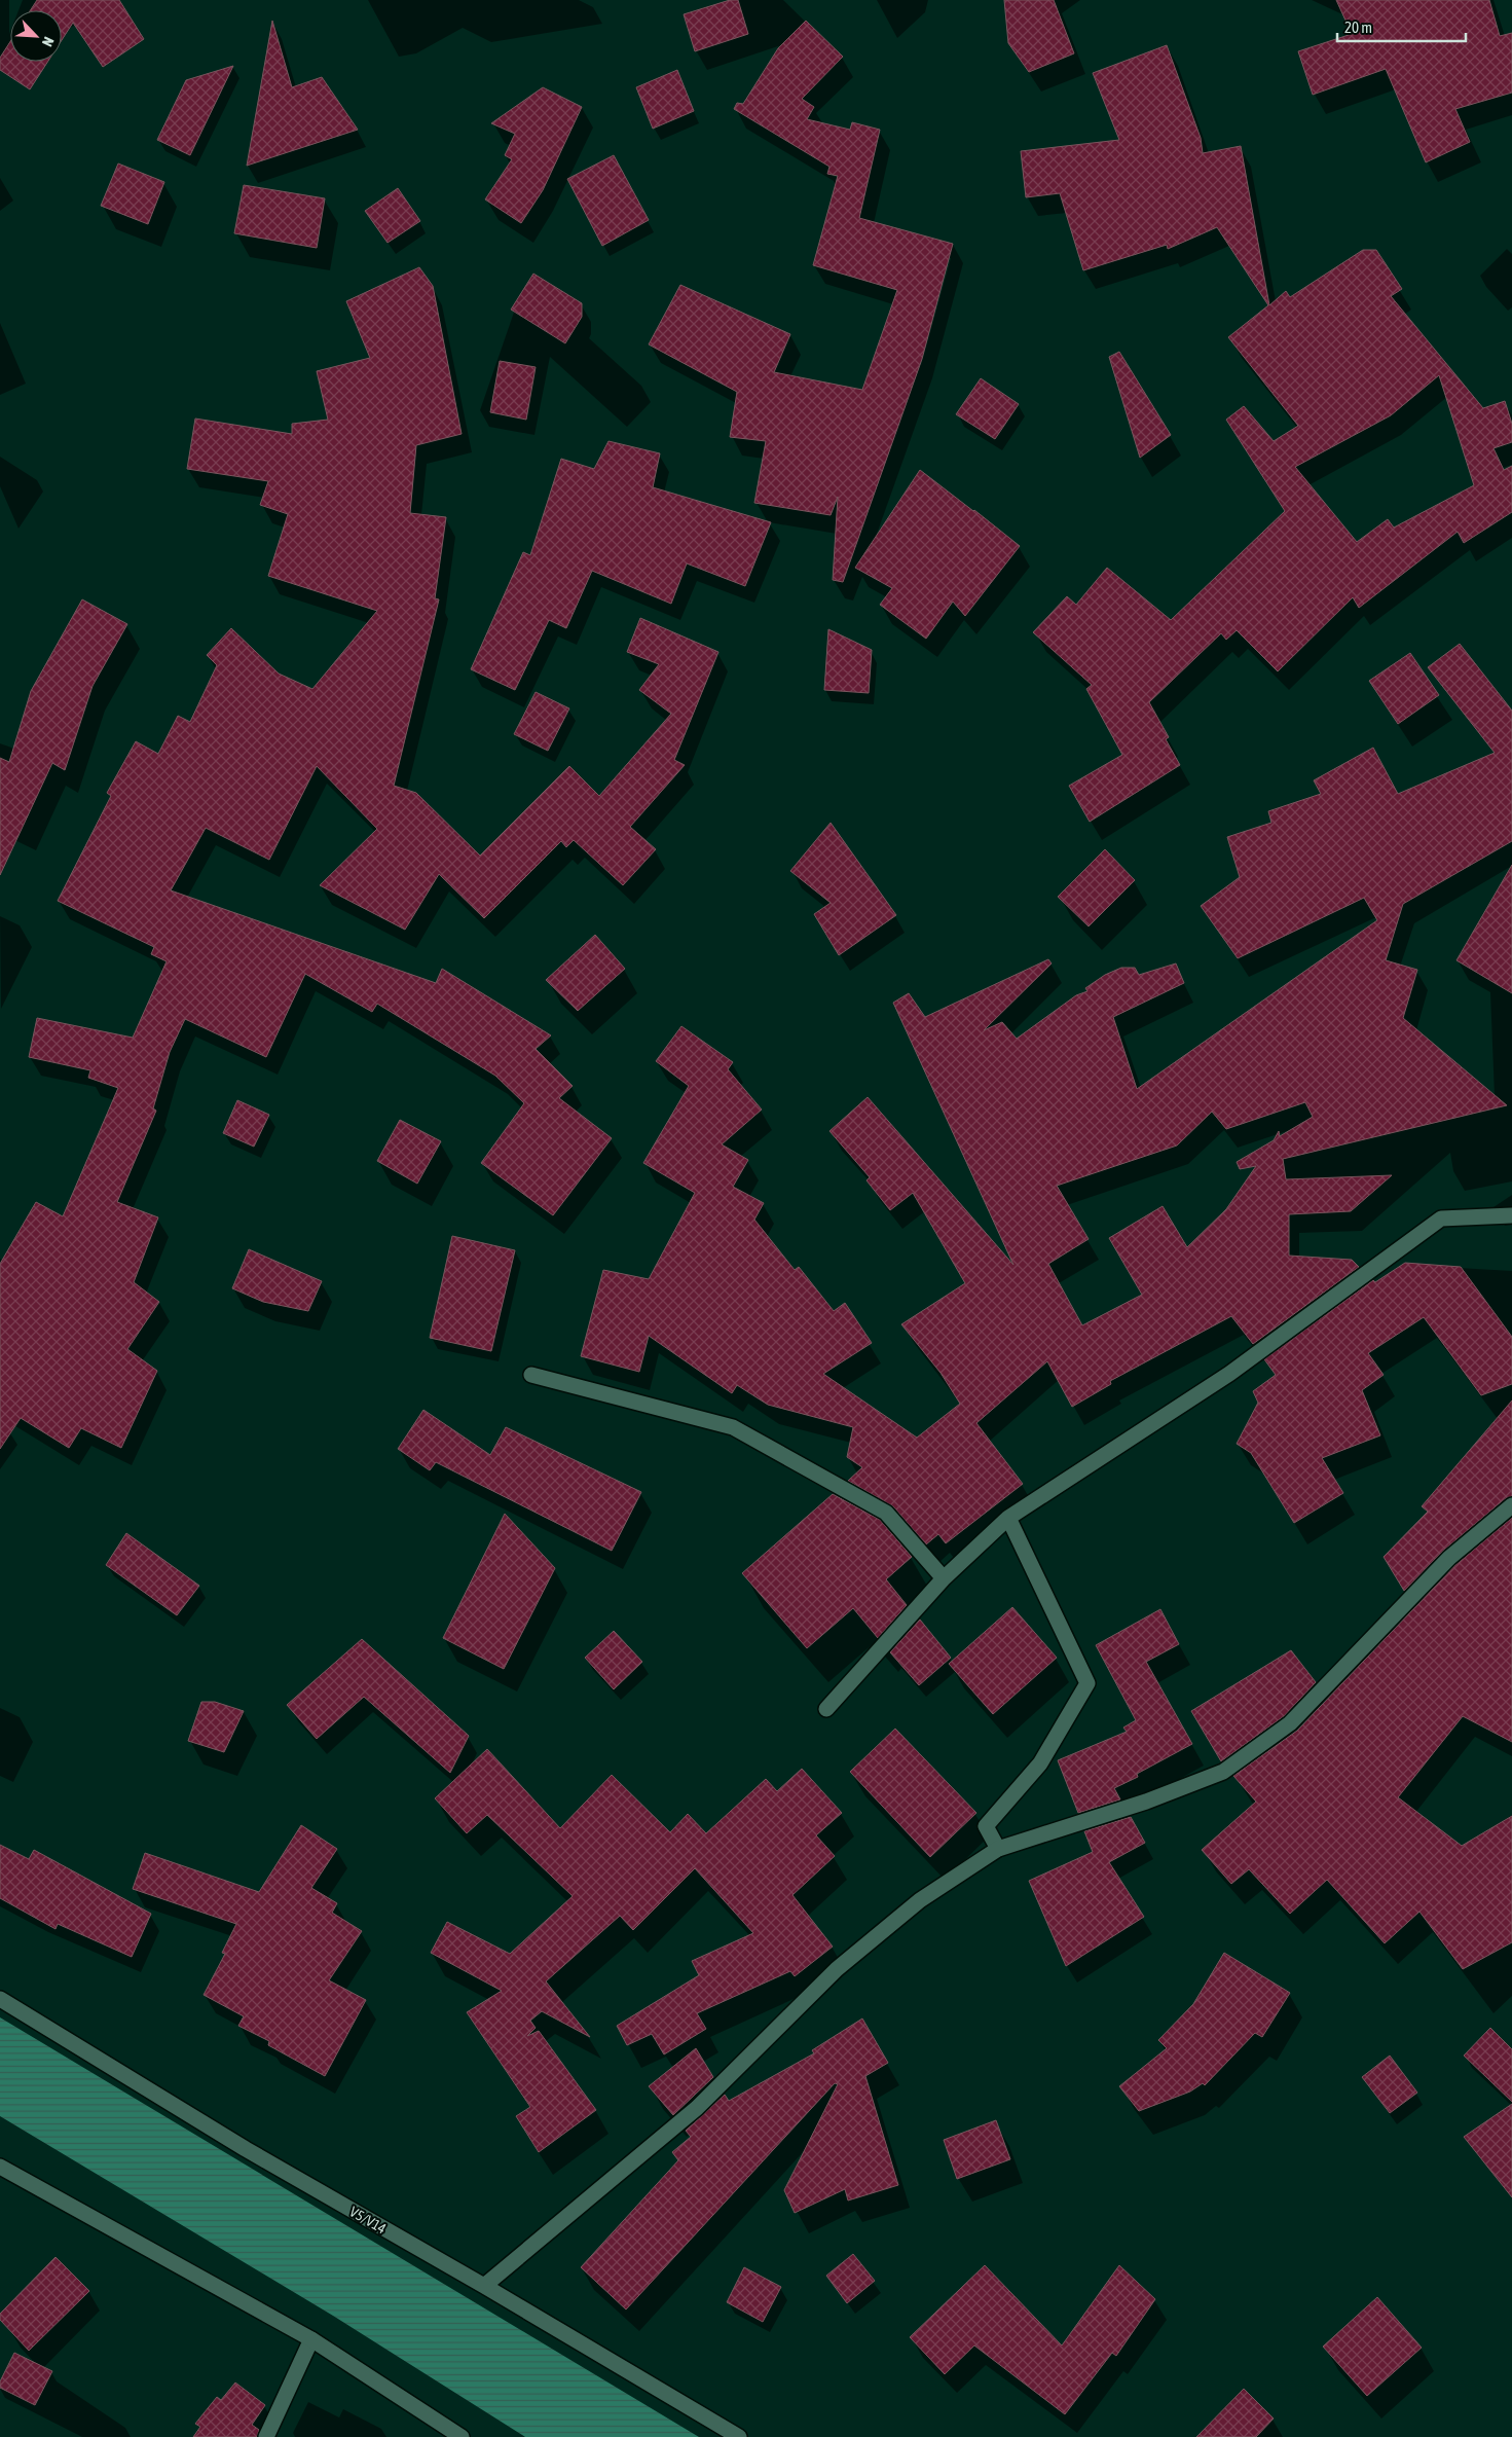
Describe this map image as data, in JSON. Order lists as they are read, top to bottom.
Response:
{
  "streets": {
    "street": ["V5/V14"]
  },
  "scale_bar": "20 m",
  "north": "bottom right"
}
